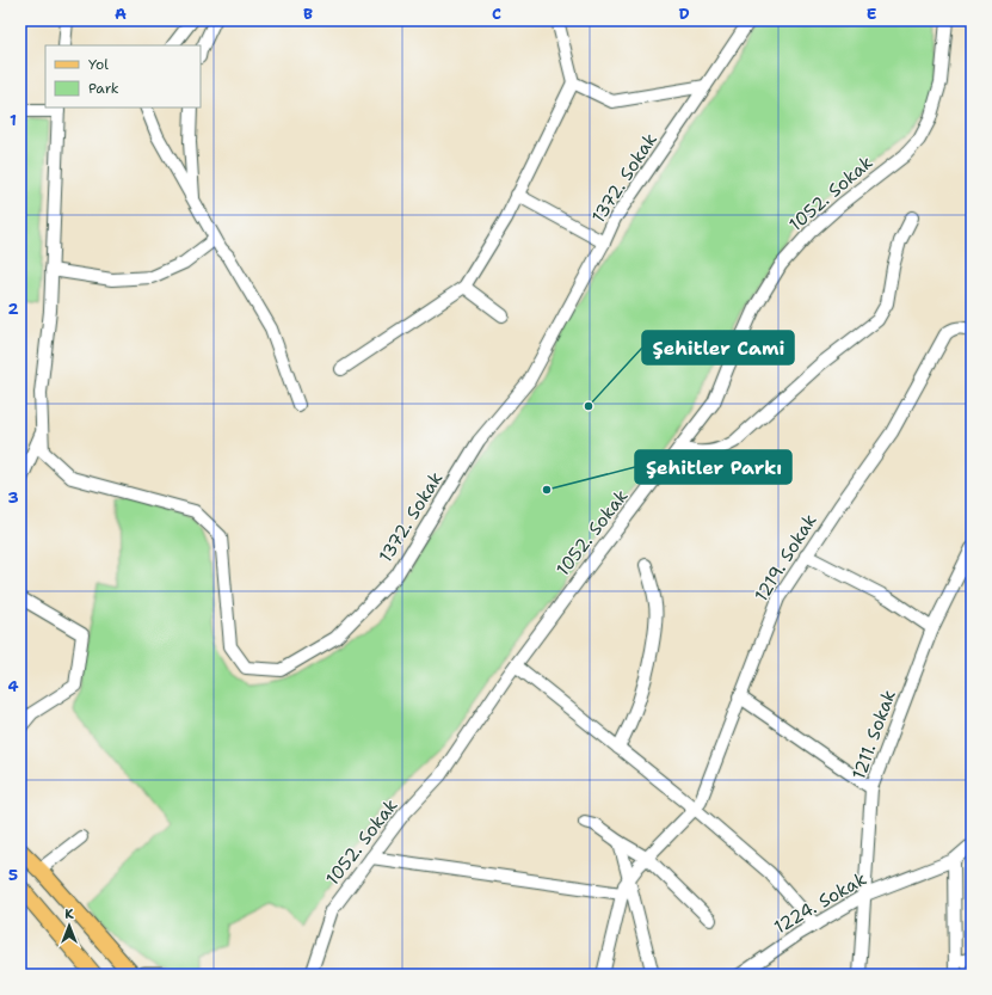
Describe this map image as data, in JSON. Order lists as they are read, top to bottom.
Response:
{
  "streets": {
    "street": [
      "1372. Sokak",
      "1052. Sokak",
      "1219. Sokak",
      "1211. Sokak",
      "1224. Sokak"
    ]
  },
  "crossings": [
    ["1211. Sokak", "1224. Sokak"]
  ],
  "places": ["Şehitler Cami", "Şehitler Parkı"],
  "legend": ["Yol", "Park"],
  "north": "top",
  "grid": {
    "columns": [
      "A",
      "B",
      "C",
      "D",
      "E"
    ],
    "rows": [
      "1",
      "2",
      "3",
      "4",
      "5"
    ]
  }
}
